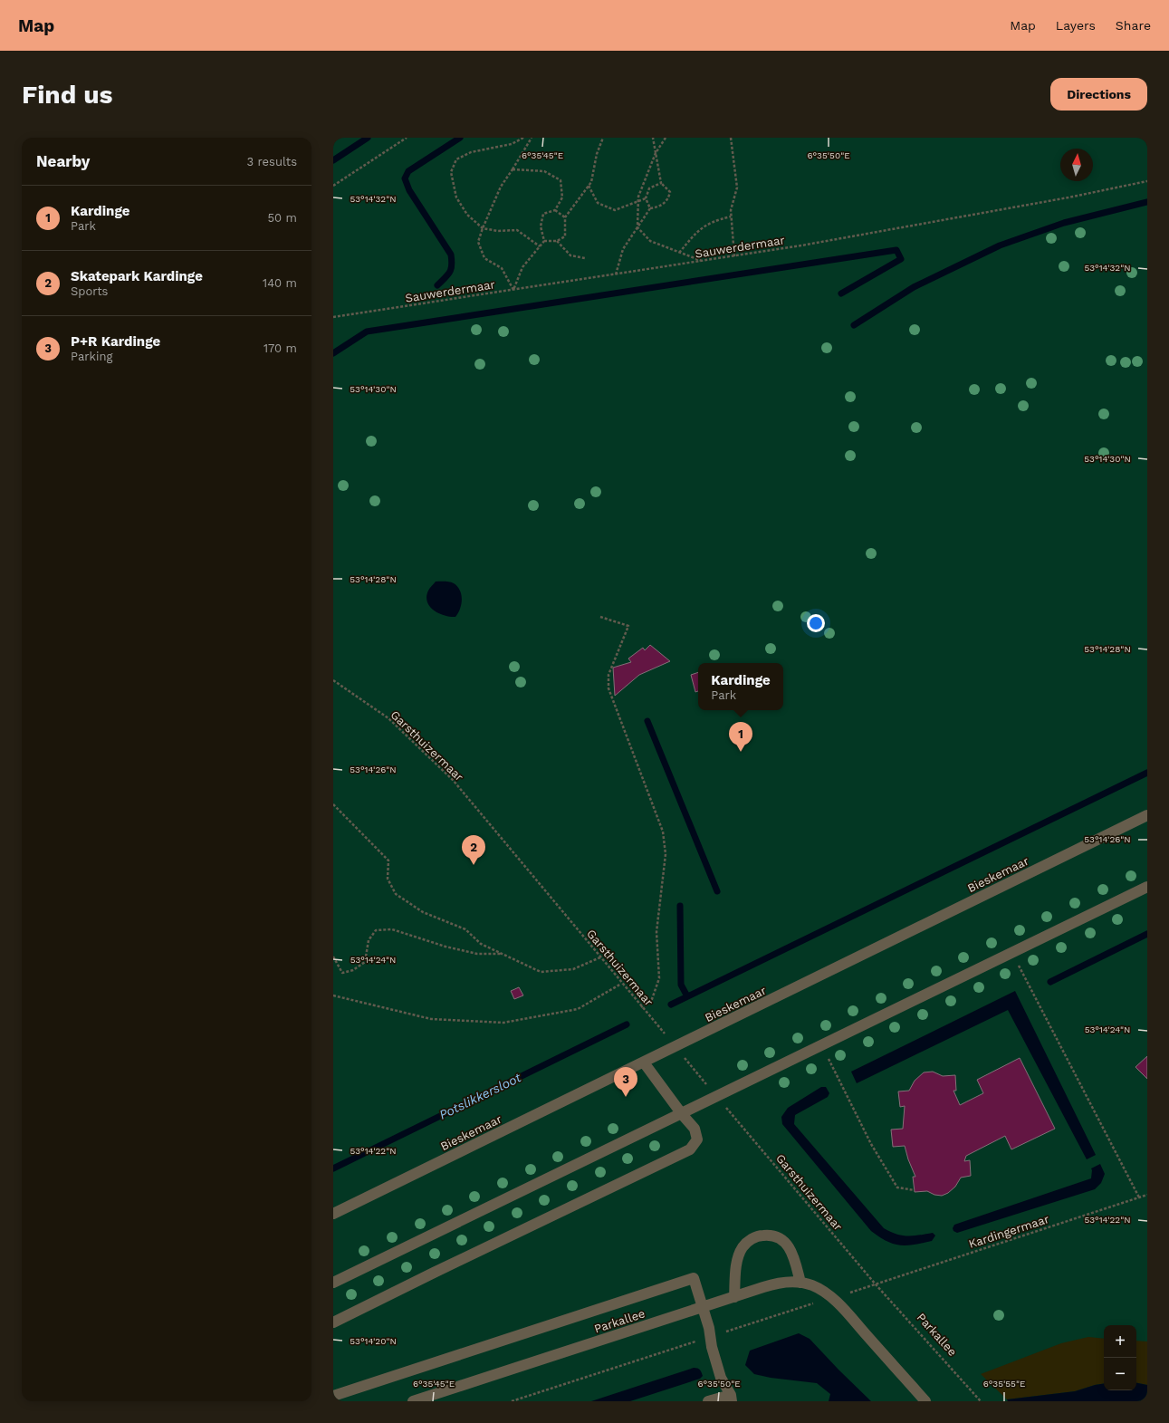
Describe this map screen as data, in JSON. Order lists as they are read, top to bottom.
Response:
{
  "streets": {
    "lane": ["Bieskemaar", "Parkallee"],
    "path": ["Sauwerdermaar", "Garsthuizermaar", "Kardingermaar"]
  },
  "crossings": [
    ["Garsthuizermaar", "Bieskemaar"],
    ["Garsthuizermaar", "Kardingermaar"],
    ["Garsthuizermaar", "Parkallee"],
    ["Kardingermaar", "Parkallee"]
  ],
  "water": ["Potslikkersloot"],
  "north": "top",
  "page": {
    "header": "Map",
    "nav": ["Map", "Layers", "Share"],
    "buttons": "Directions",
    "title": "Find us",
    "heading": ["Nearby", "3 results"],
    "list": [
      {
        "mark": "1",
        "name": "Kardinge",
        "note": "Park",
        "value": "50 m"
      },
      {
        "mark": "2",
        "name": "Skatepark Kardinge",
        "note": "Sports",
        "value": "140 m"
      },
      {
        "mark": "3",
        "name": "P+R Kardinge",
        "note": "Parking",
        "value": "170 m"
      }
    ],
    "popup": ["Kardinge", "Park"],
    "pins": ["1", "2", "3"],
    "map_buttons": ["+", "−"]
  },
  "coordinates": [
    "6°35'45\"E",
    "6°35'50\"E",
    "53°14'32\"N",
    "53°14'30\"N",
    "53°14'28\"N",
    "53°14'26\"N",
    "53°14'24\"N",
    "53°14'22\"N",
    "53°14'20\"N",
    "6°35'55\"E"
  ]
}
